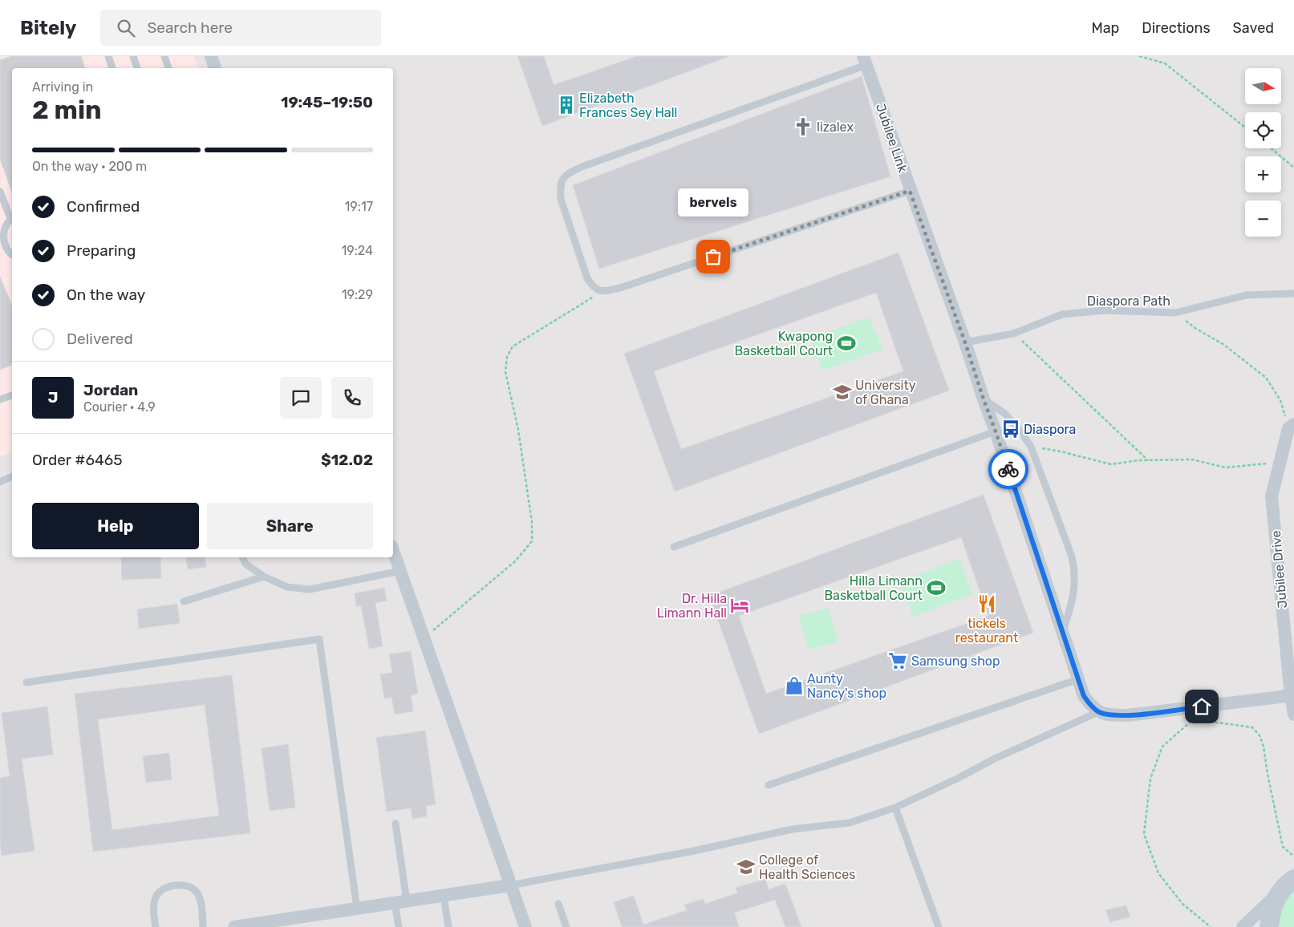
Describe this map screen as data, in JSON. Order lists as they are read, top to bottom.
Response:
{
  "streets": {
    "street": ["Jubilee Link", "Jubilee Drive"],
    "lane": ["Diaspora Path"]
  },
  "crossings": [
    ["Jubilee Link", "Diaspora Path"]
  ],
  "places": {
    "building": ["Elizabeth Frances Sey Hall"],
    "church": ["lizalex"],
    "other": ["bervels"],
    "sports": ["Kwapong Basketball Court", "Hilla Limann Basketball Court"],
    "school or university": ["University of Ghana", "College of Health Sciences"],
    "bus stop": ["Diaspora"],
    "restaurant": ["tickels restaurant"],
    "hotel": ["Dr. Hilla Limann Hall"],
    "supermarket": ["Samsung shop"],
    "shop": ["Aunty Nancy's shop"]
  },
  "north": "right",
  "page": {
    "header": "Bitely",
    "search": "Search here",
    "nav": ["Map", "Directions", "Saved"],
    "map_buttons": ["+", "−"],
    "heading": ["2 min", "Arriving in", "19:45–19:50"],
    "panel": [
      "Jordan",
      "Courier · 4.9",
      "Order #6465",
      "$12.02"
    ],
    "bar": "On the way · 200 m",
    "list": [
      ["Confirmed", "19:17"],
      ["Preparing", "19:24"],
      ["On the way", "19:29"],
      "Delivered"
    ],
    "bubble": "bervels",
    "round": "J",
    "buttons": ["Help", "Share"]
  }
}
